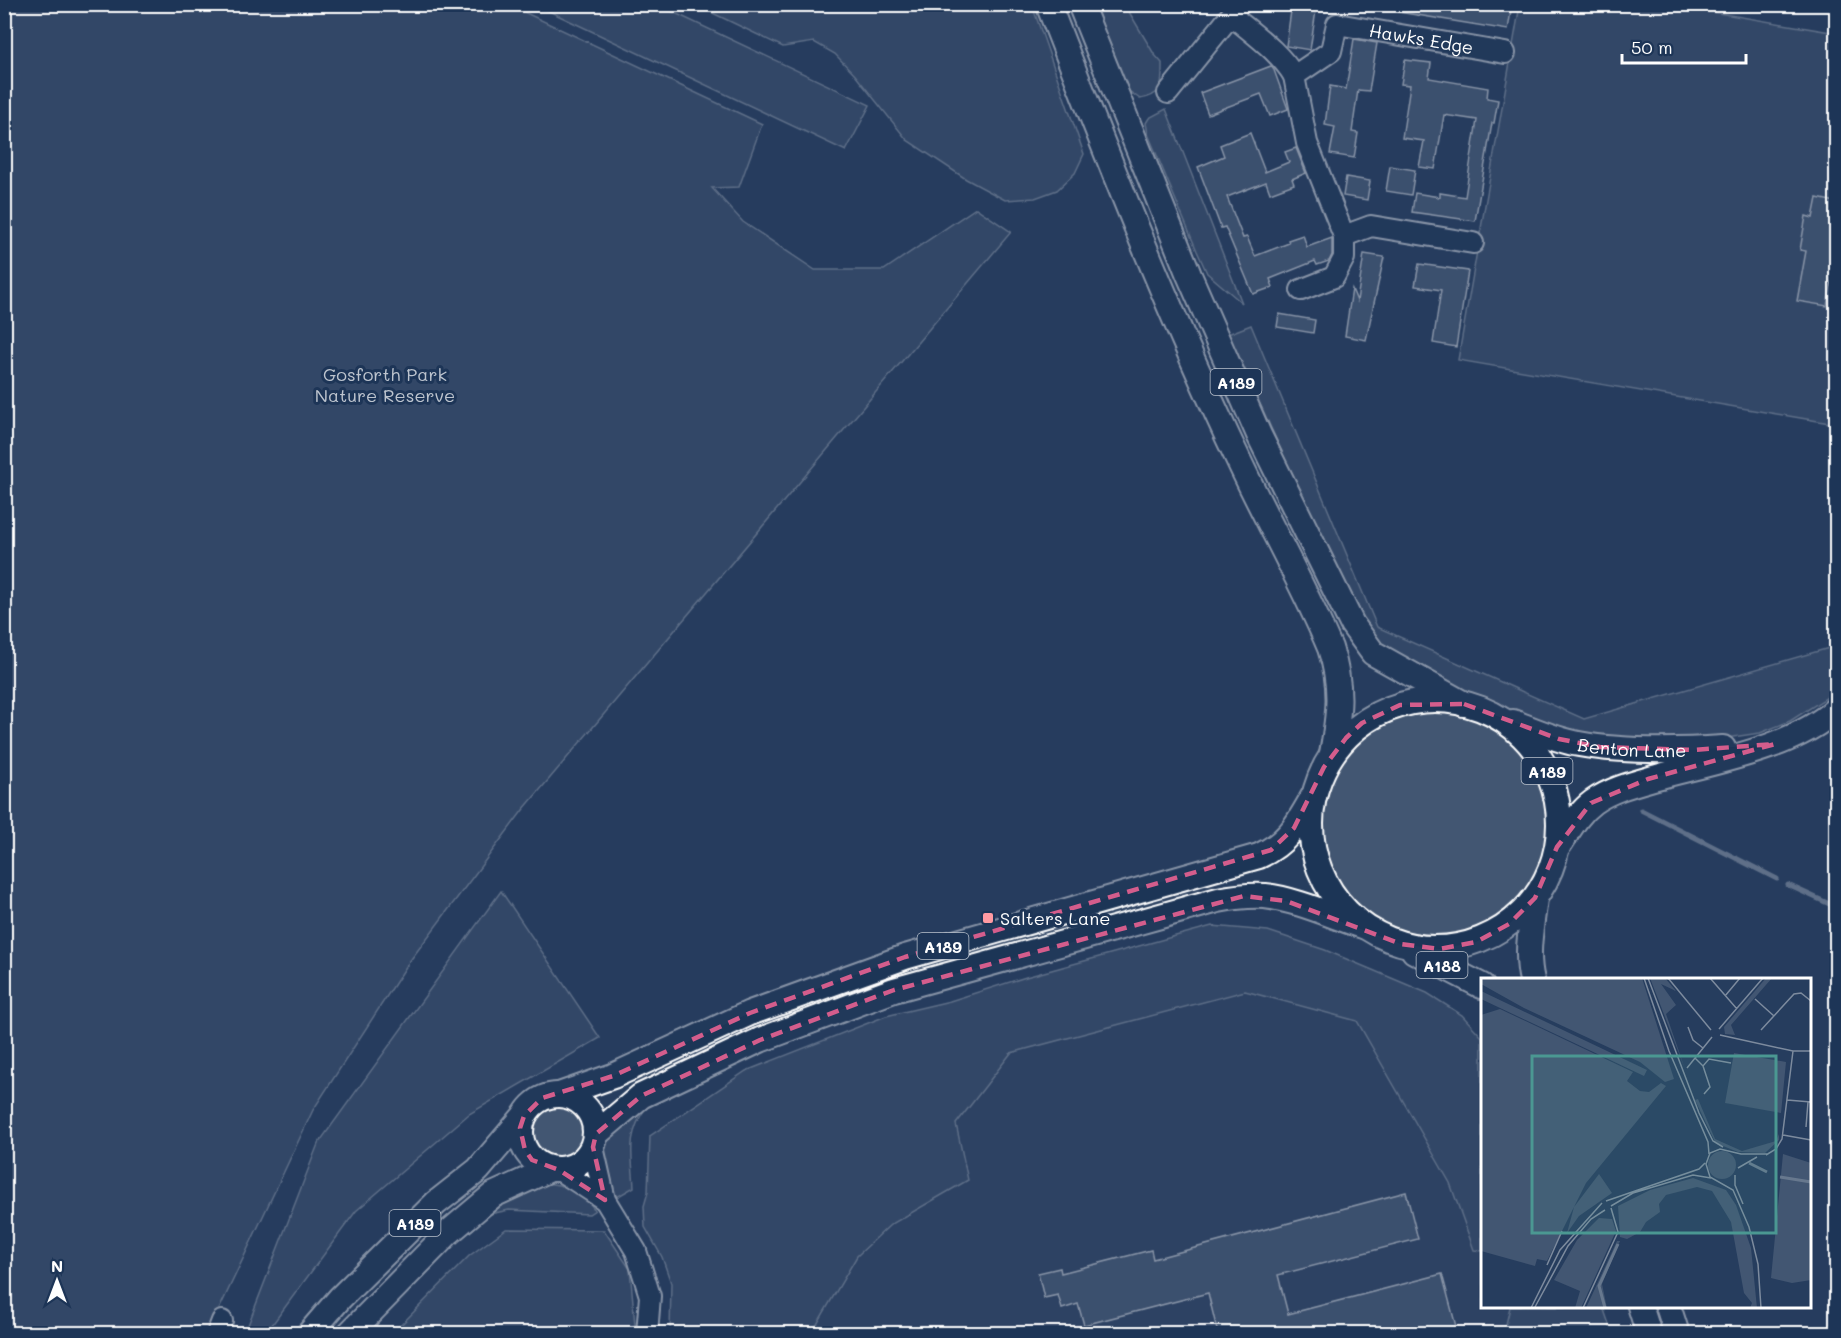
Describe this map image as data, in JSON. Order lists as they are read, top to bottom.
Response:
{
  "streets": {
    "main road": ["A189", "Benton Lane", "A188"],
    "street": ["Hawks Edge"]
  },
  "crossings": [
    ["A189", "Benton Lane"],
    ["A189", "A188"]
  ],
  "parks": ["Gosforth Park Nature Reserve"],
  "places": {
    "transit": ["Salters Lane"]
  },
  "scale_bar": "50 m",
  "north": "top"
}
